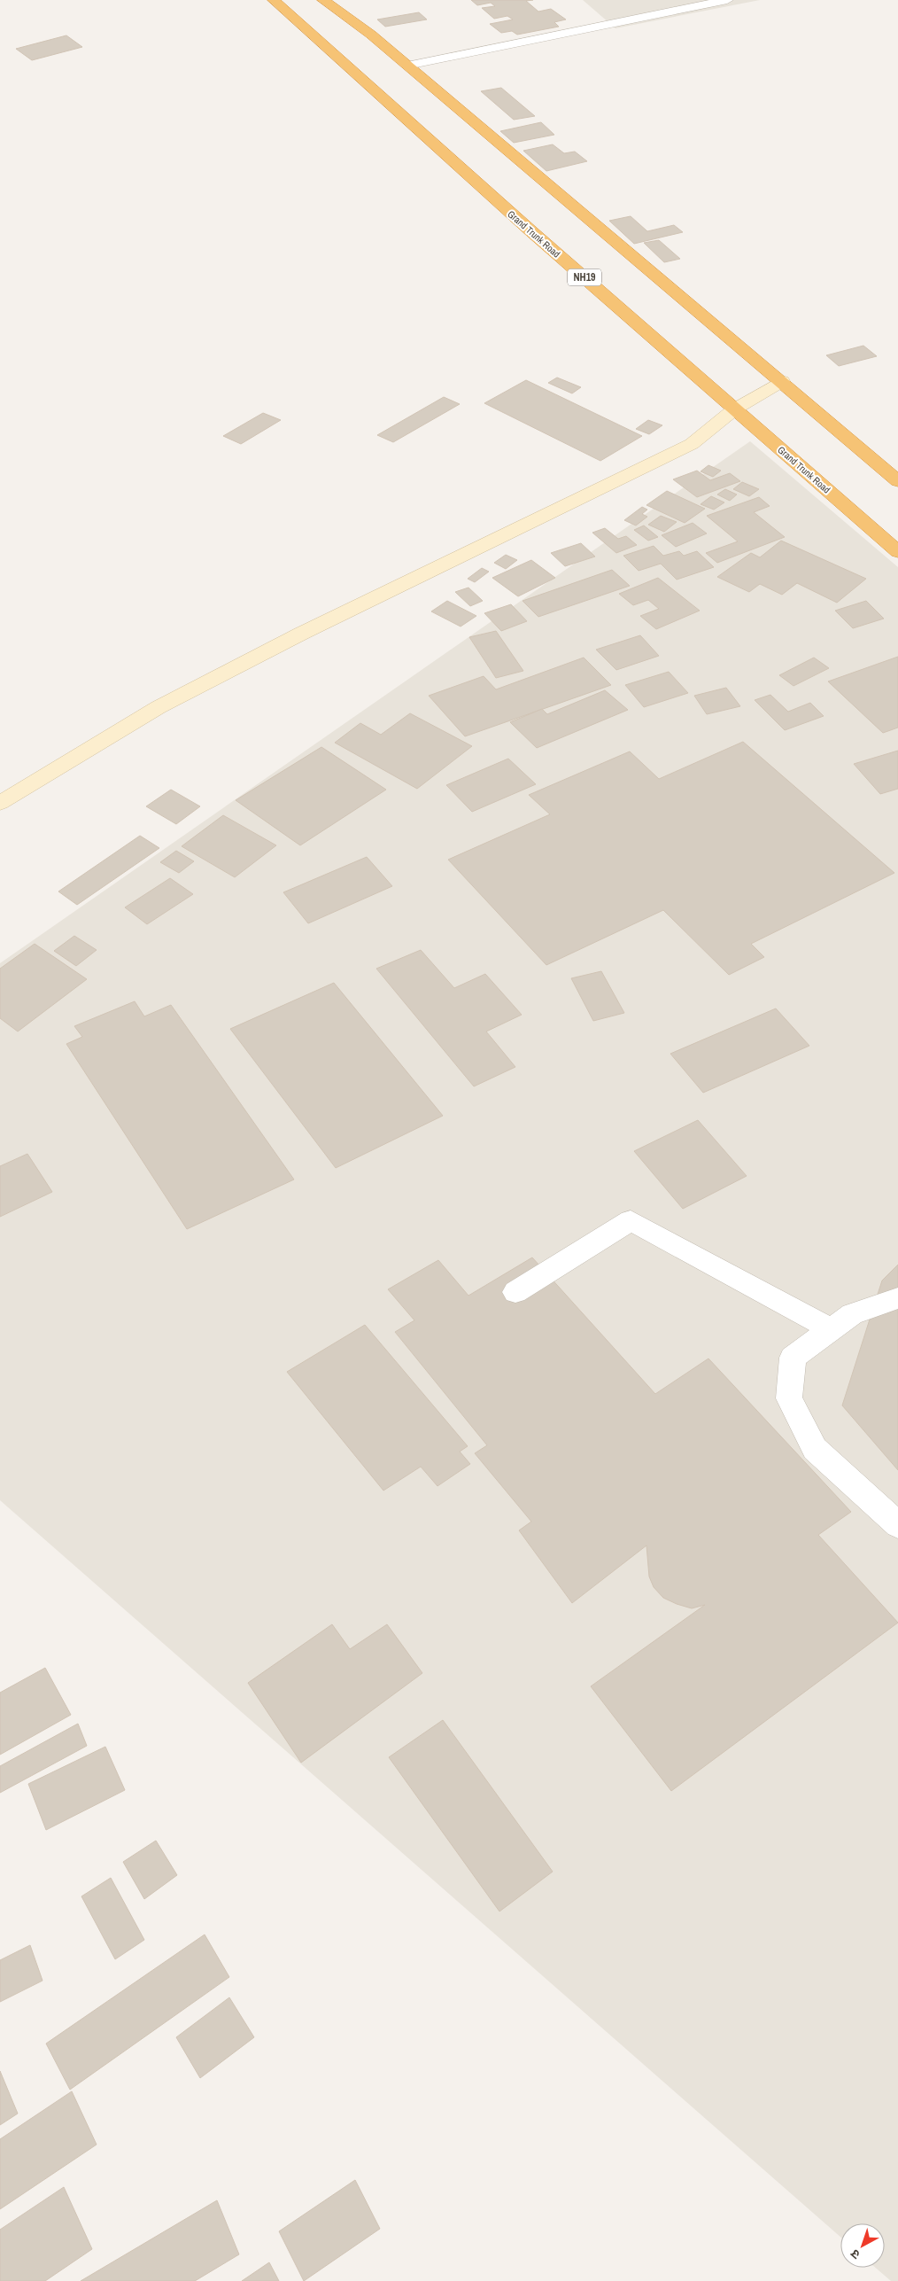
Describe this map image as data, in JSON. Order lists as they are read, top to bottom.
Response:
{
  "streets": {
    "highway": ["Grand Trunk Road", "NH19"]
  },
  "north": "bottom left"
}
